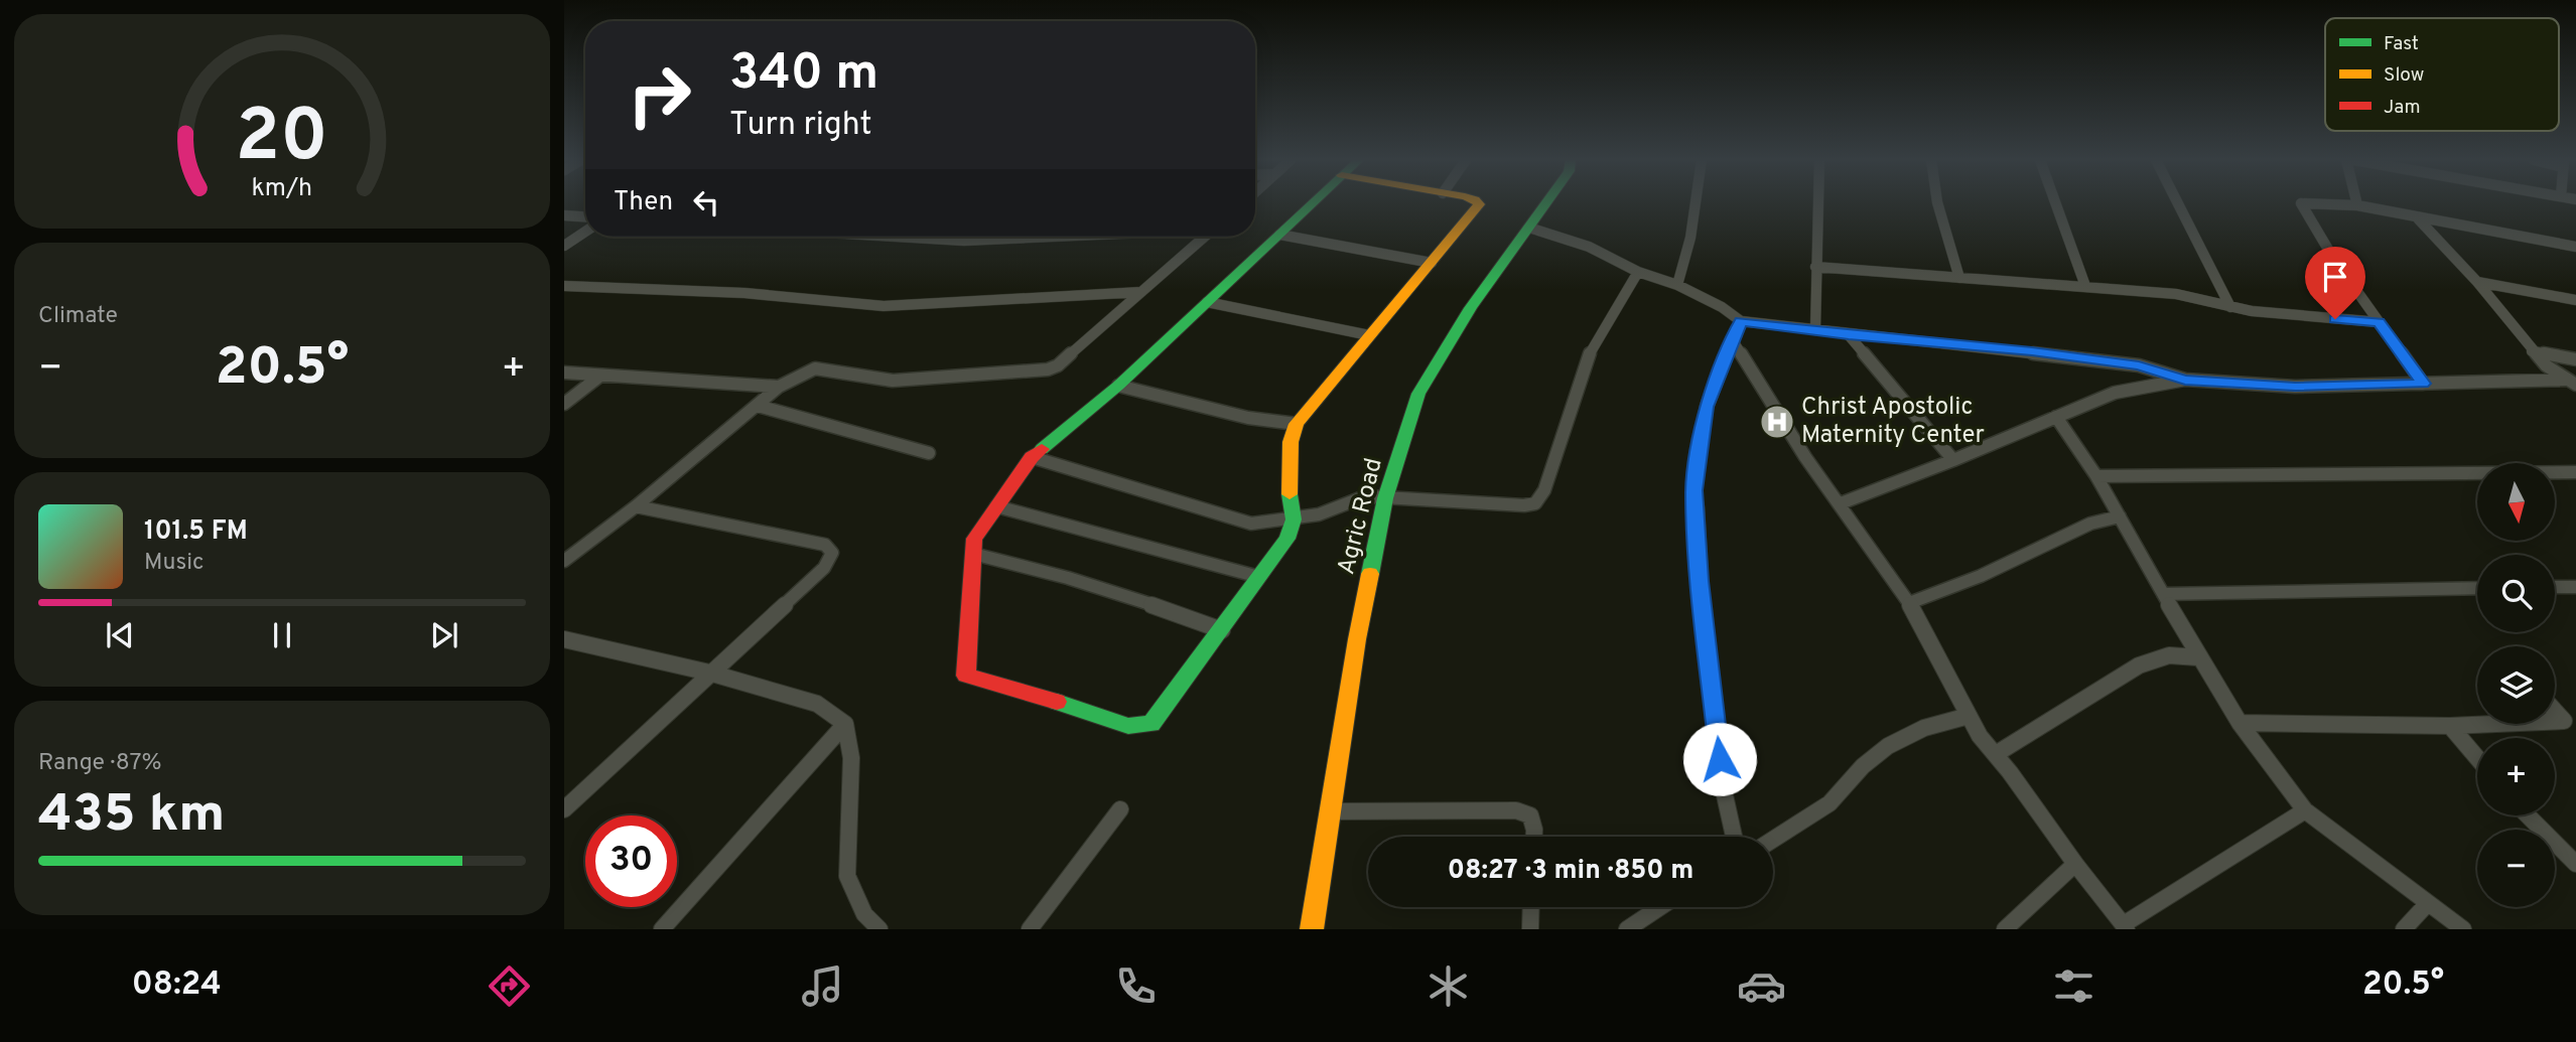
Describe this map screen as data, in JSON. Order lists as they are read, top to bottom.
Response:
{
  "streets": {
    "street": ["Agric Road"]
  },
  "places": {
    "hospital": ["Christ Apostolic Maternity Center"]
  },
  "legend": ["Fast", "Slow", "Jam"],
  "north": "bottom",
  "page": {
    "turn": ["340 m", "Turn right"],
    "then": "Then",
    "tile": [
      "Climate",
      ["Range · 87%", "435 km"]
    ],
    "heat": ["−", "20.5°", "+"],
    "map_buttons": ["+", "−"],
    "song": ["101.5 FM", "Music"],
    "limit": "30",
    "trip": "08:27 · 3 min · 850 m",
    "tabs": ["08:24", "20.5°"],
    "gauge": ["20", "km/h"]
  }
}
